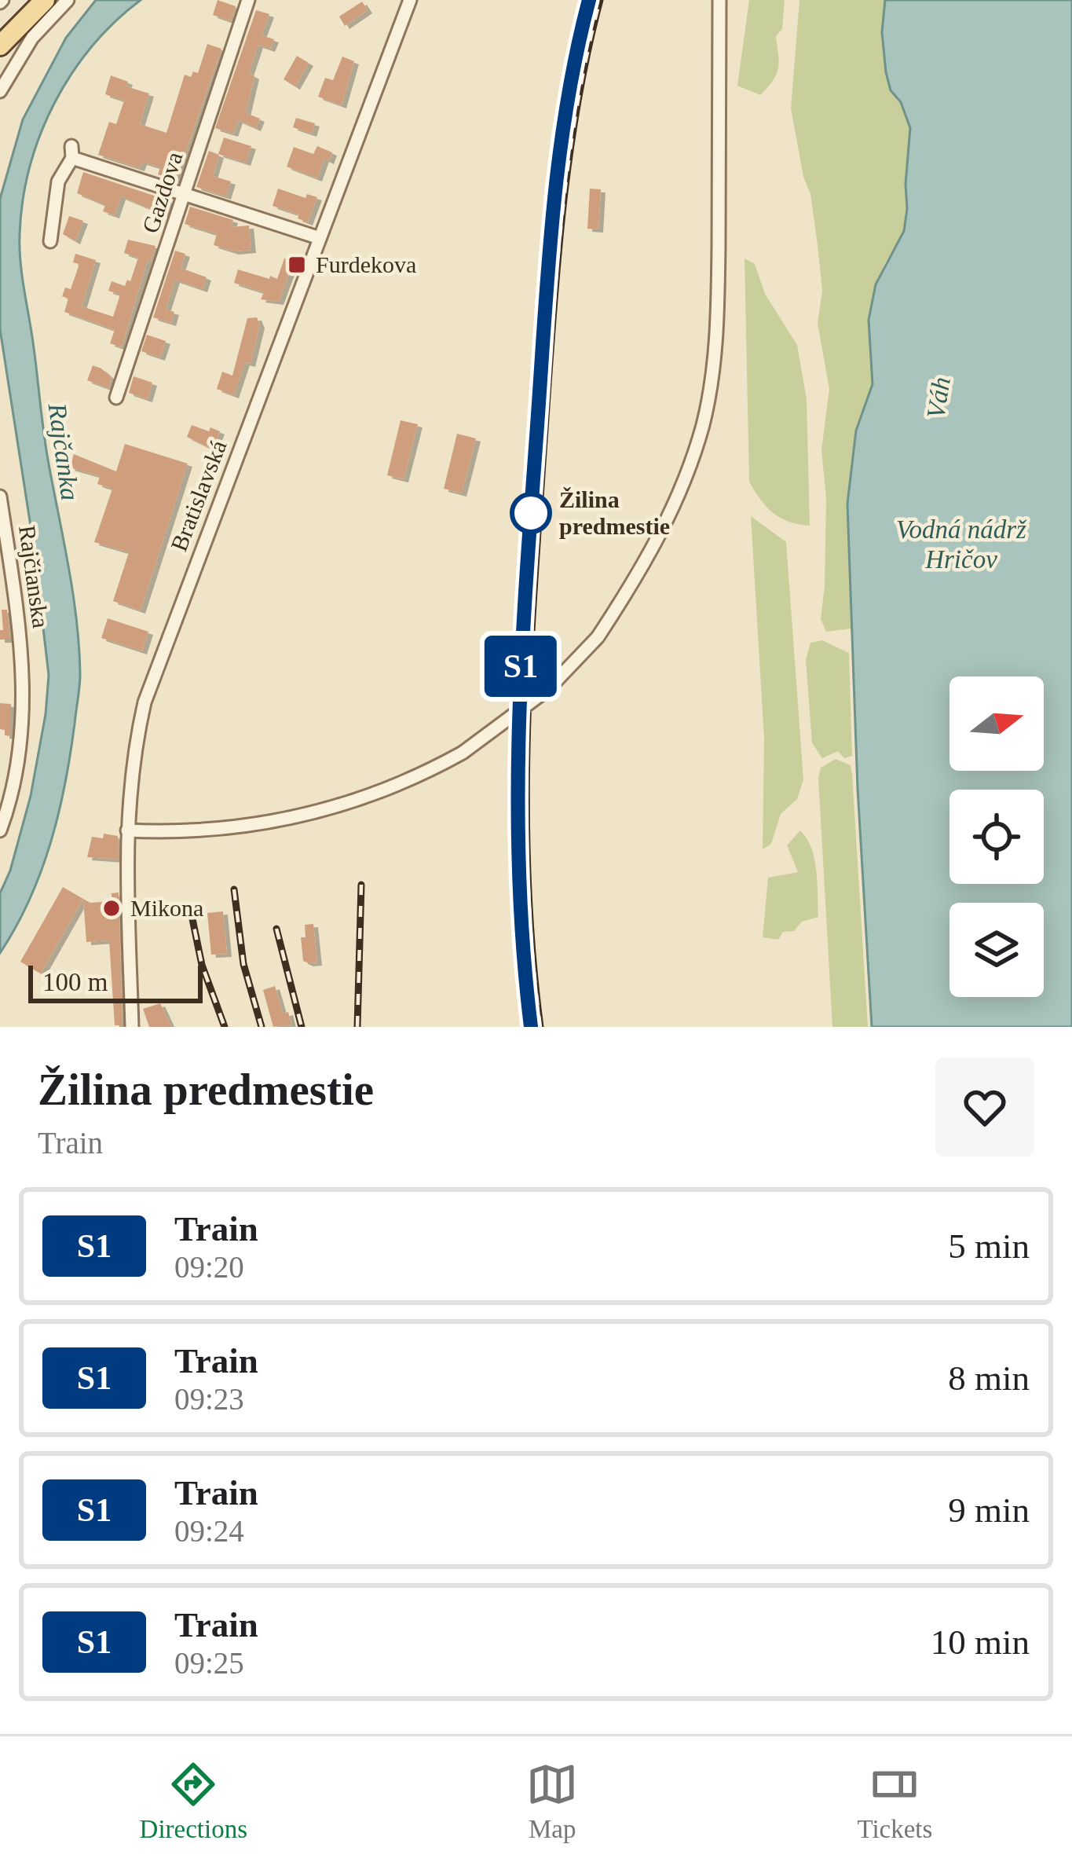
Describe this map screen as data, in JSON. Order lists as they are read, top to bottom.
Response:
{
  "streets": {
    "street": ["Gazdova", "Bratislavská", "Rajčianska"]
  },
  "water": ["Váh", "Rajčanka", "Vodná nádrž Hričov"],
  "places": {
    "transit": ["Furdekova"],
    "other": ["Žilina predmestie", "Mikona"]
  },
  "scale_bar": "100 m",
  "north": "right",
  "page": {
    "on_map": "S1",
    "scale": "100 m",
    "heading": ["Žilina predmestie", "Train"],
    "list": [
      {
        "mark": "S1",
        "name": "Train",
        "note": "09:20",
        "value": "5 min"
      },
      {
        "mark": "S1",
        "name": "Train",
        "note": "09:23",
        "value": "8 min"
      },
      {
        "mark": "S1",
        "name": "Train",
        "note": "09:24",
        "value": "9 min"
      },
      {
        "mark": "S1",
        "name": "Train",
        "note": "09:25",
        "value": "10 min"
      }
    ],
    "tabs": ["Directions", "Map", "Tickets"]
  }
}
